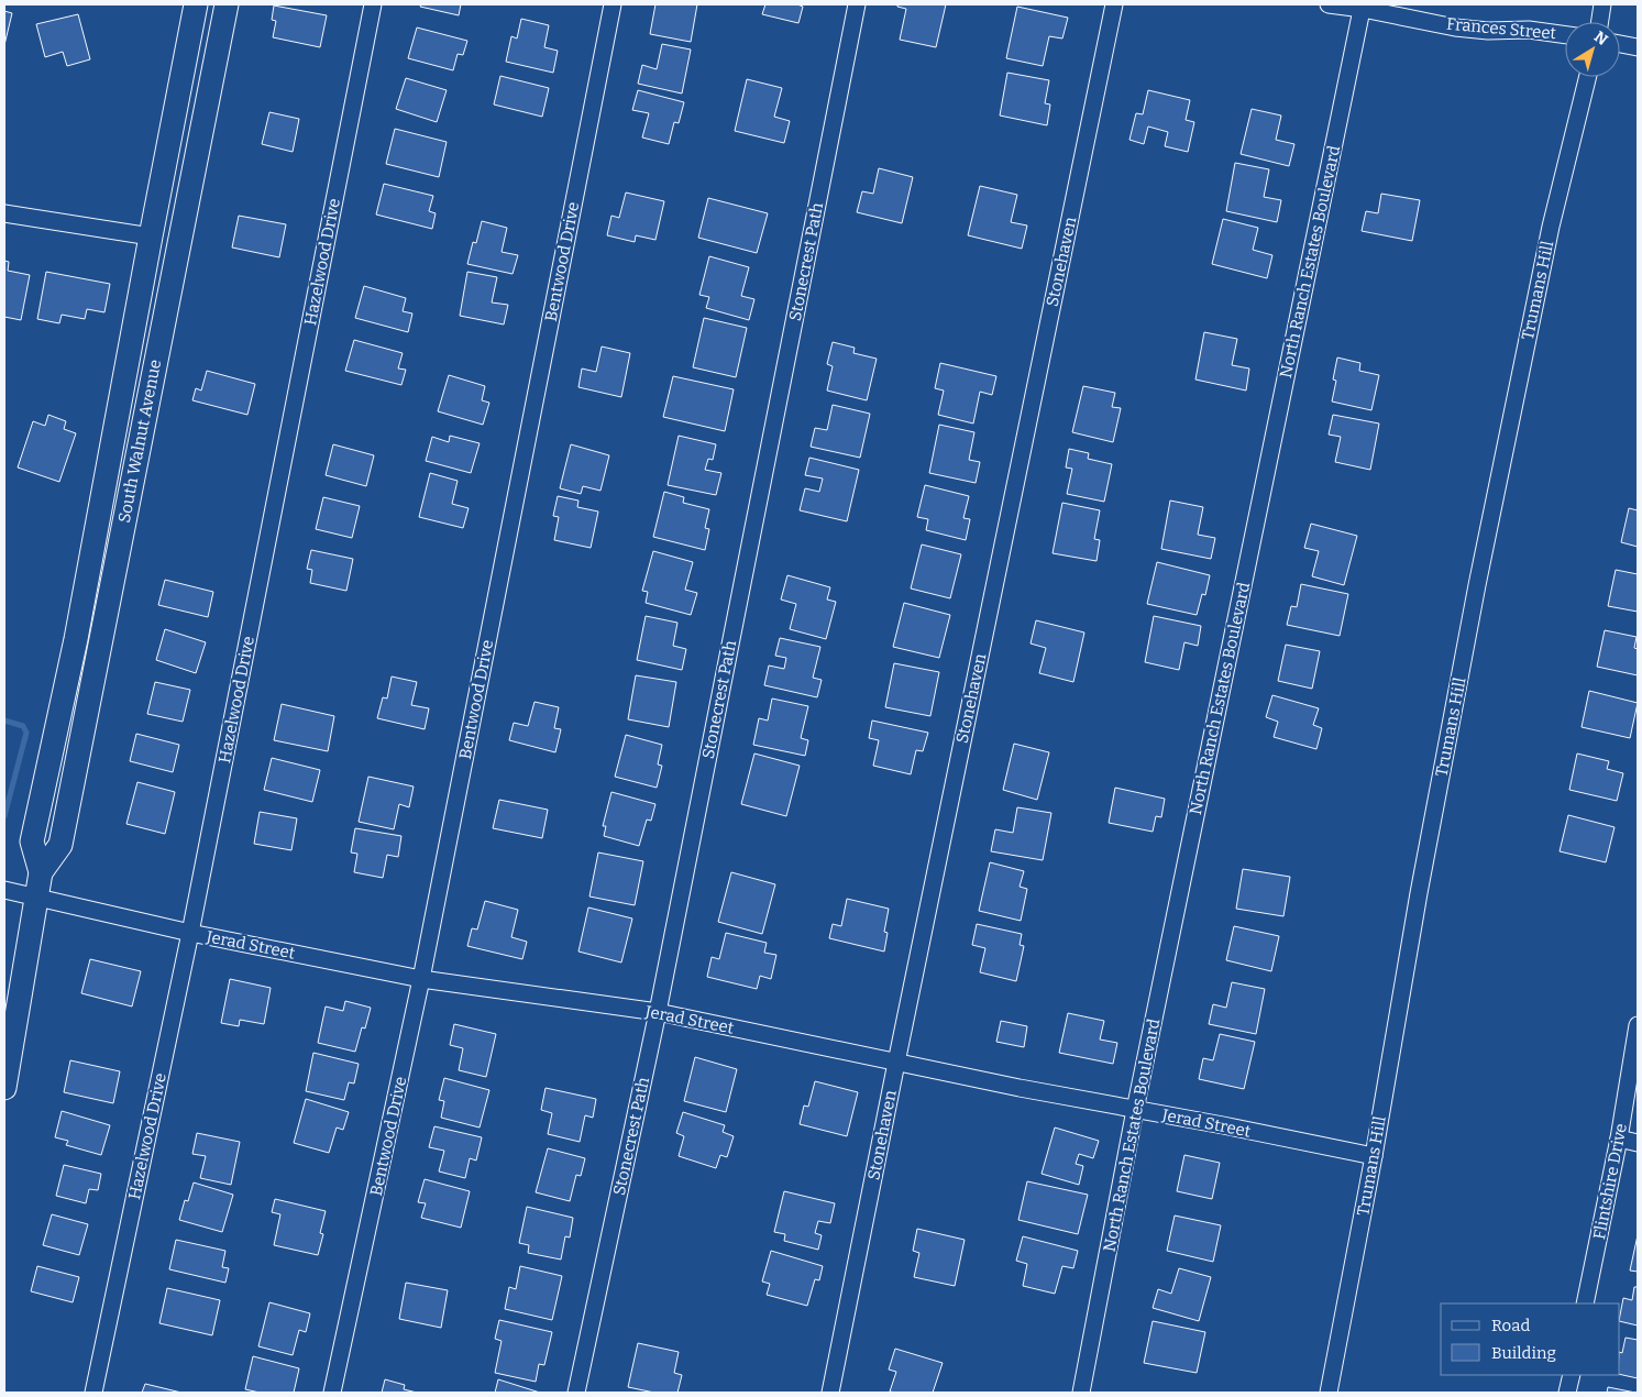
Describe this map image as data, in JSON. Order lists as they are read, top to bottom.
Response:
{
  "streets": {
    "street": [
      "Frances Street",
      "Hazelwood Drive",
      "Bentwood Drive",
      "Stonecrest Path",
      "Stonehaven",
      "North Ranch Estates Boulevard",
      "Trumans Hill",
      "South Walnut Avenue",
      "Jerad Street",
      "Flintshire Drive"
    ]
  },
  "crossings": [
    ["Frances Street", "North Ranch Estates Boulevard"],
    ["Hazelwood Drive", "Jerad Street"],
    ["Bentwood Drive", "Jerad Street"],
    ["Stonecrest Path", "Jerad Street"],
    ["Stonehaven", "Jerad Street"],
    ["North Ranch Estates Boulevard", "Jerad Street"],
    ["Trumans Hill", "Jerad Street"],
    ["South Walnut Avenue", "Jerad Street"]
  ],
  "legend": ["Road", "Building"],
  "north": "top right"
}
